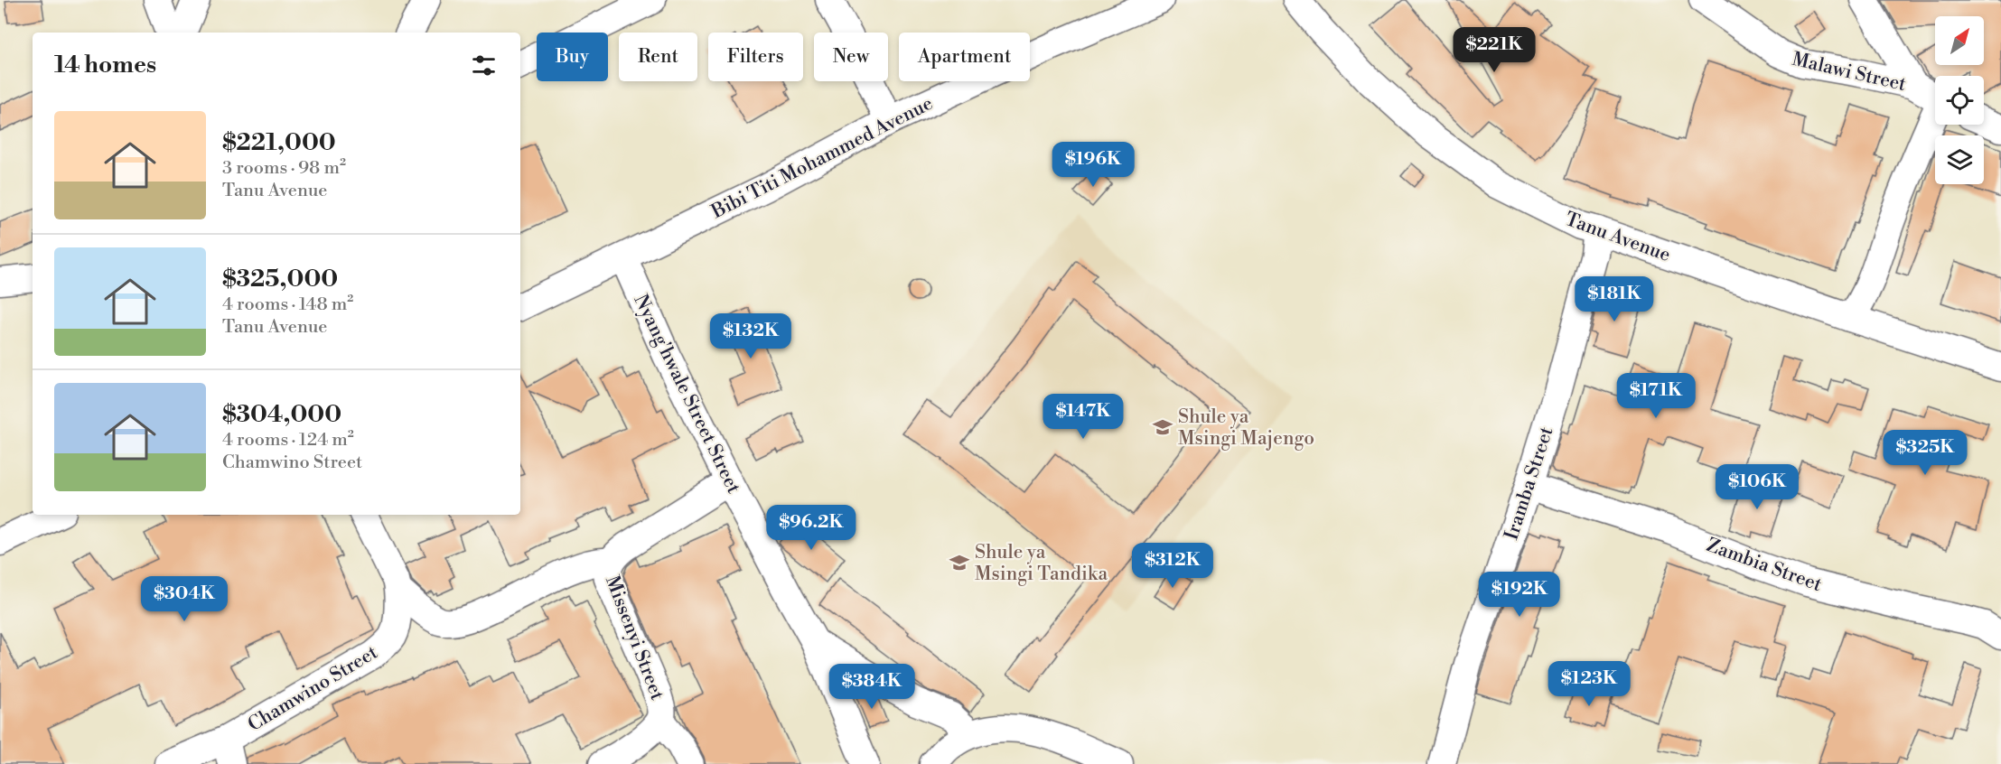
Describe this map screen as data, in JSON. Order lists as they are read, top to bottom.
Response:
{
  "streets": {
    "street": [
      "Malawi Street",
      "Bibi Titi Mohammed Avenue",
      "Tanu Avenue",
      "Nyang'hwale Street Street",
      "Iramba Street",
      "Zambia Street",
      "Missenyi Street",
      "Chamwino Street"
    ]
  },
  "crossings": [
    ["Bibi Titi Mohammed Avenue", "Nyang'hwale Street Street"],
    ["Tanu Avenue", "Iramba Street"],
    ["Nyang'hwale Street Street", "Missenyi Street"],
    ["Iramba Street", "Zambia Street"]
  ],
  "places": {
    "school or university": ["Shule ya Msingi Majengo", "Shule ya Msingi Tandika"]
  },
  "north": "top right",
  "page": {
    "price": [
      "$221K",
      "$196K",
      "$181K",
      "$132K",
      "$171K",
      "$147K",
      "$325K",
      "$106K",
      "$96.2K",
      "$312K",
      "$192K",
      "$304K",
      "$123K",
      "$384K"
    ],
    "chip": [
      "Buy",
      "Rent",
      "Filters",
      "New",
      "Apartment"
    ],
    "heading": "14 homes",
    "list": [
      {
        "name": "$221,000",
        "note": "3 rooms · 98 m² · Tanu Avenue"
      },
      {
        "name": "$325,000",
        "note": "4 rooms · 148 m² · Tanu Avenue"
      },
      {
        "name": "$304,000",
        "note": "4 rooms · 124 m² · Chamwino Street"
      }
    ]
  }
}
